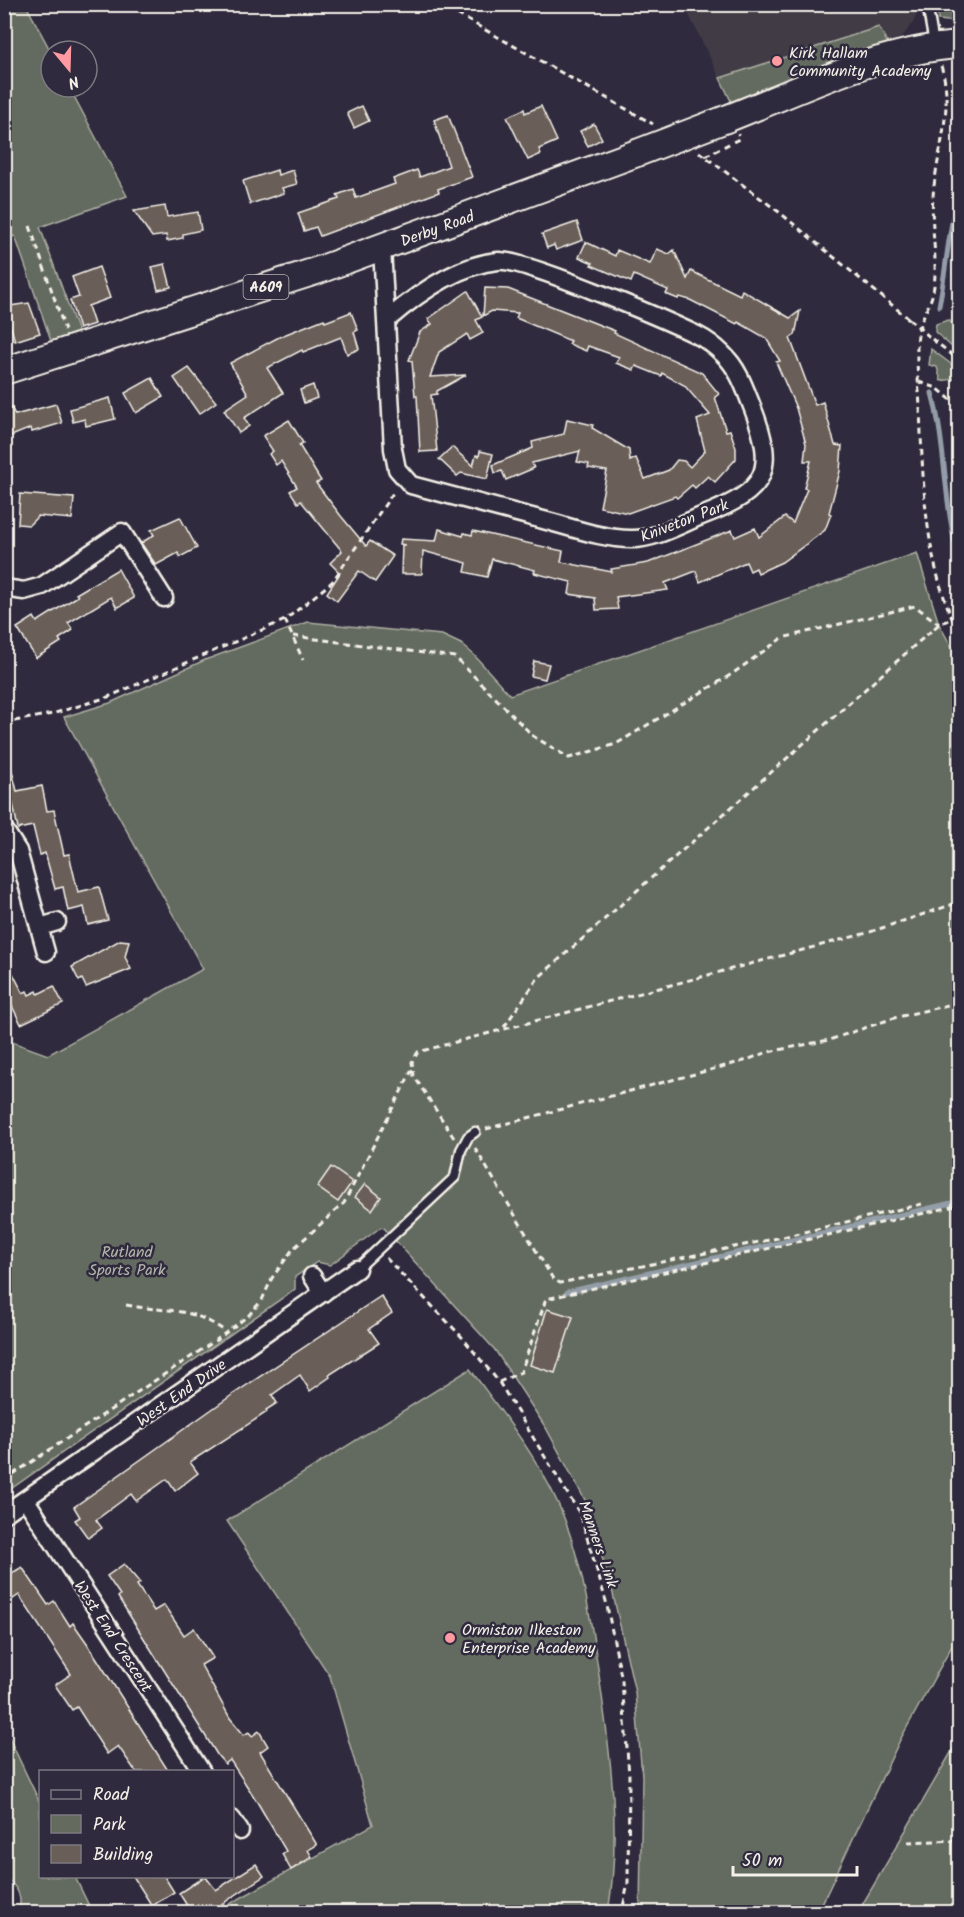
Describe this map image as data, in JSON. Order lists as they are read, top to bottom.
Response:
{
  "streets": {
    "main road": ["Derby Road", "A609"],
    "street": ["Kniveton Park", "West End Drive", "West End Crescent"],
    "path": ["Manners Link"]
  },
  "crossings": [
    ["Derby Road", "A609"],
    ["West End Drive", "West End Crescent"]
  ],
  "parks": ["Rutland Sports Park"],
  "places": ["Kirk Hallam Community Academy", "Ormiston Ilkeston Enterprise Academy"],
  "legend": ["Road", "Park", "Building"],
  "scale_bar": "50 m",
  "north": "bottom"
}
